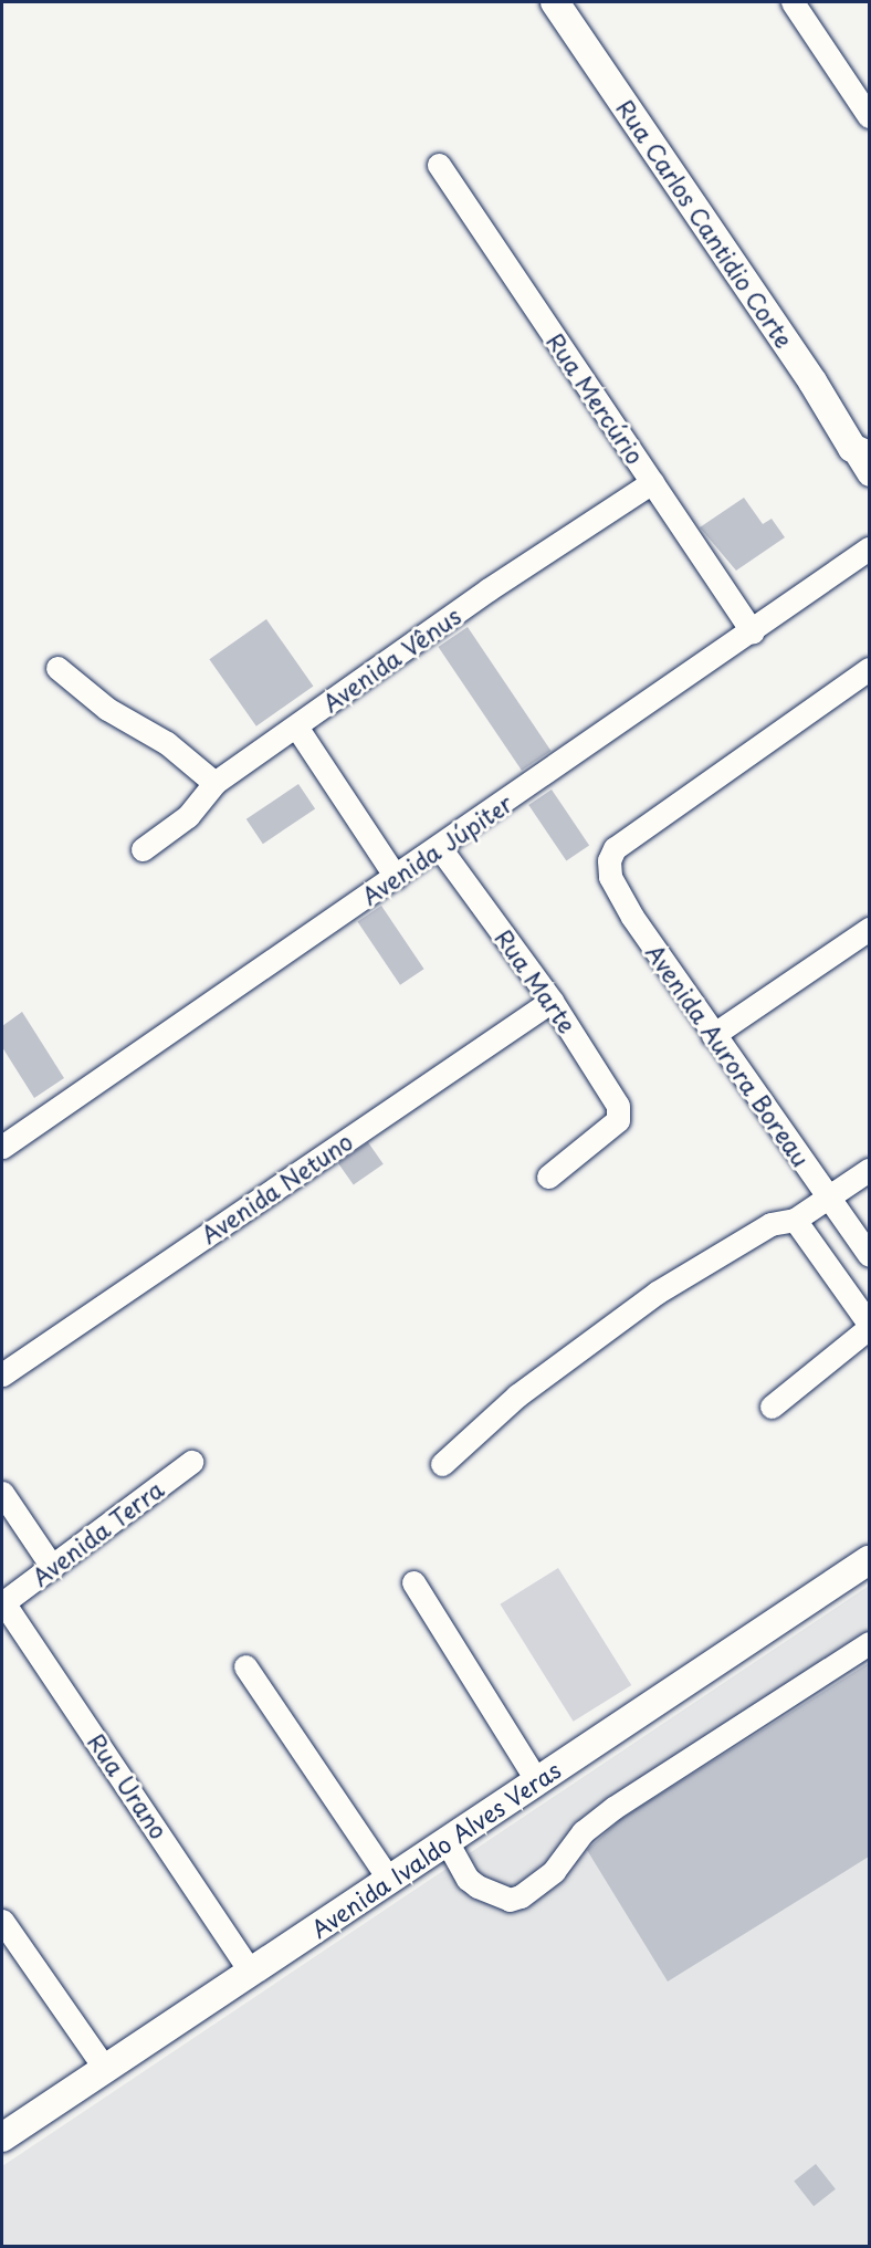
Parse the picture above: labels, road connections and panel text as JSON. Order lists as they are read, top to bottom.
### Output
{
  "streets": {
    "main road": ["Rua Carlos Cantidio Corte", "Avenida Ivaldo Alves Veras"],
    "street": [
      "Rua Mercúrio",
      "Avenida Vênus",
      "Avenida Júpiter",
      "Rua Marte",
      "Avenida Aurora Boreau",
      "Avenida Netuno",
      "Avenida Terra",
      "Rua Urano"
    ]
  },
  "crossings": [
    ["Rua Mercúrio", "Avenida Vênus"],
    ["Rua Mercúrio", "Avenida Júpiter"],
    ["Avenida Júpiter", "Rua Marte"],
    ["Rua Marte", "Avenida Netuno"],
    ["Avenida Terra", "Rua Urano"],
    ["Rua Urano", "Avenida Ivaldo Alves Veras"]
  ]
}
